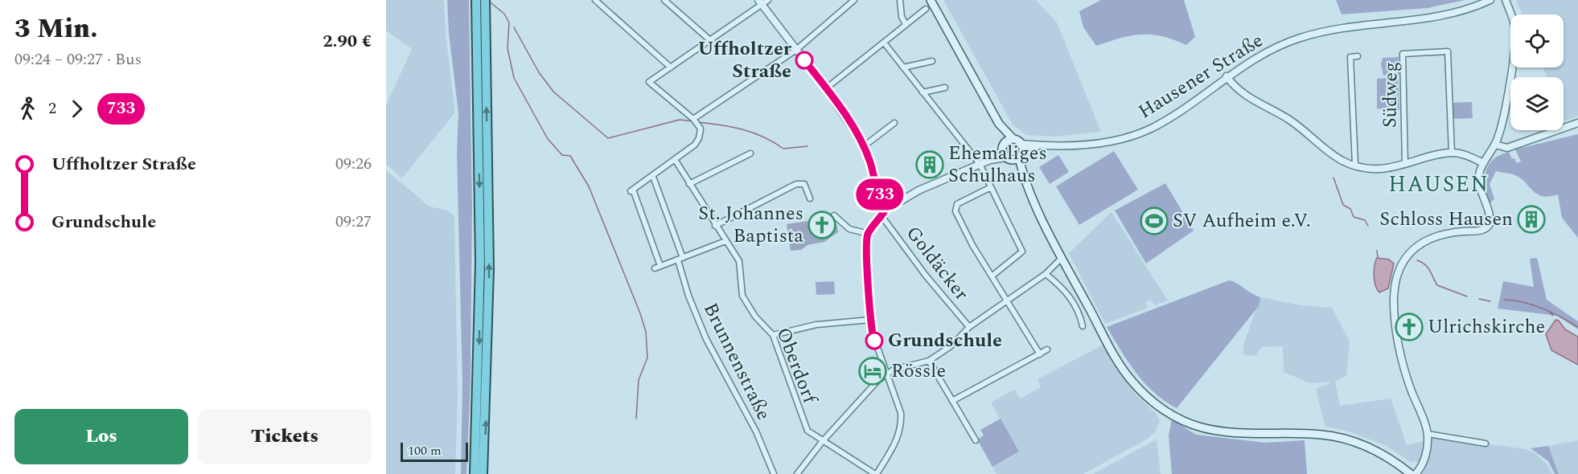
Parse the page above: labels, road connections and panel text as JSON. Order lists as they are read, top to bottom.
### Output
{
  "streets": {
    "street": [
      "Hausener Straße",
      "Südweg",
      "Goldäcker",
      "Brunnenstraße",
      "Oberdorf"
    ]
  },
  "districts": ["HAUSEN"],
  "places": {
    "other": ["Uffholtzer Straße", "Grundschule"],
    "building": ["Ehemaliges Schulhaus", "Schloss Hausen"],
    "sports": ["SV Aufheim e.V."],
    "church": ["St. Johannes Baptista", "Ulrichskirche"],
    "hotel": ["Rössle"]
  },
  "lines": ["bus line 733"],
  "scale_bar": "100 m",
  "page": {
    "heading": ["3 Min.", "09:24 – 09:27 · Bus", "2.90 €"],
    "on_map": "733",
    "legs": ["2", "733"],
    "list": [
      {
        "name": "Uffholtzer Straße",
        "value": "09:26"
      },
      {
        "name": "Grundschule",
        "value": "09:27"
      }
    ],
    "buttons": ["Los", "Tickets"],
    "scale": "100 m"
  }
}
